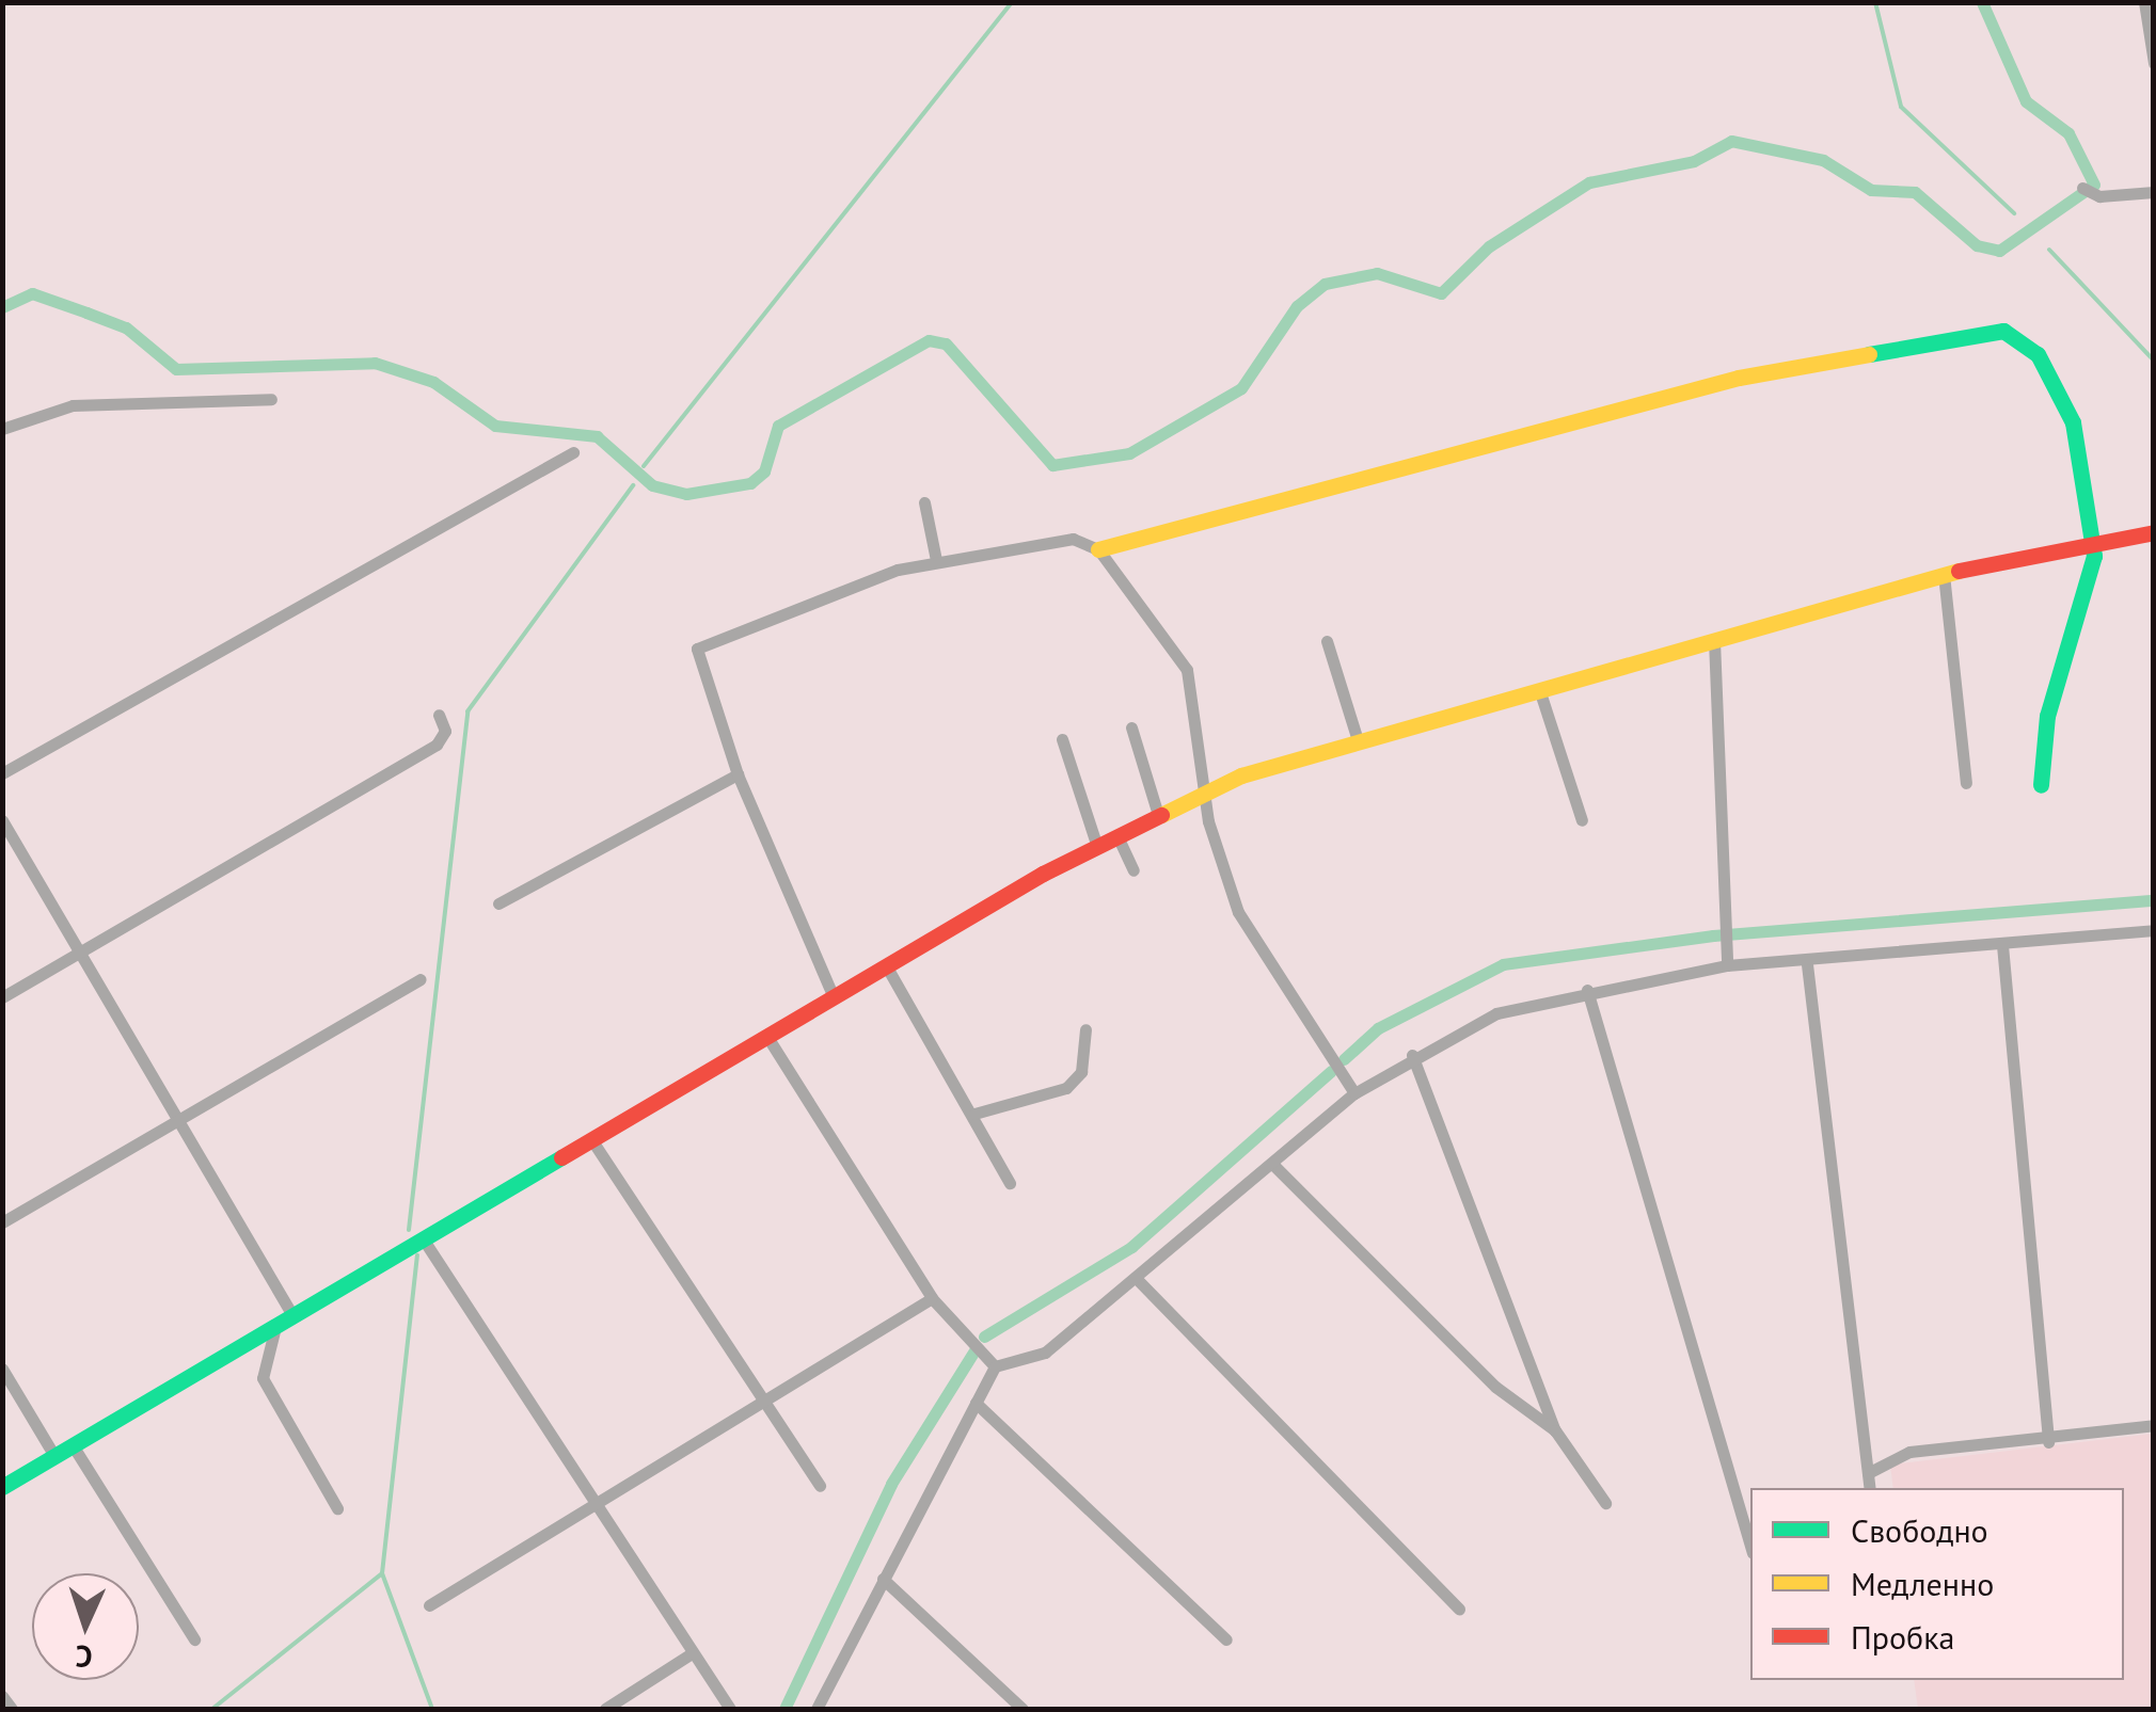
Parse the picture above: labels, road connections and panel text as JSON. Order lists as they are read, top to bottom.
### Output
{
  "legend": ["Свободно", "Медленно", "Пробка"],
  "north": "bottom"
}
